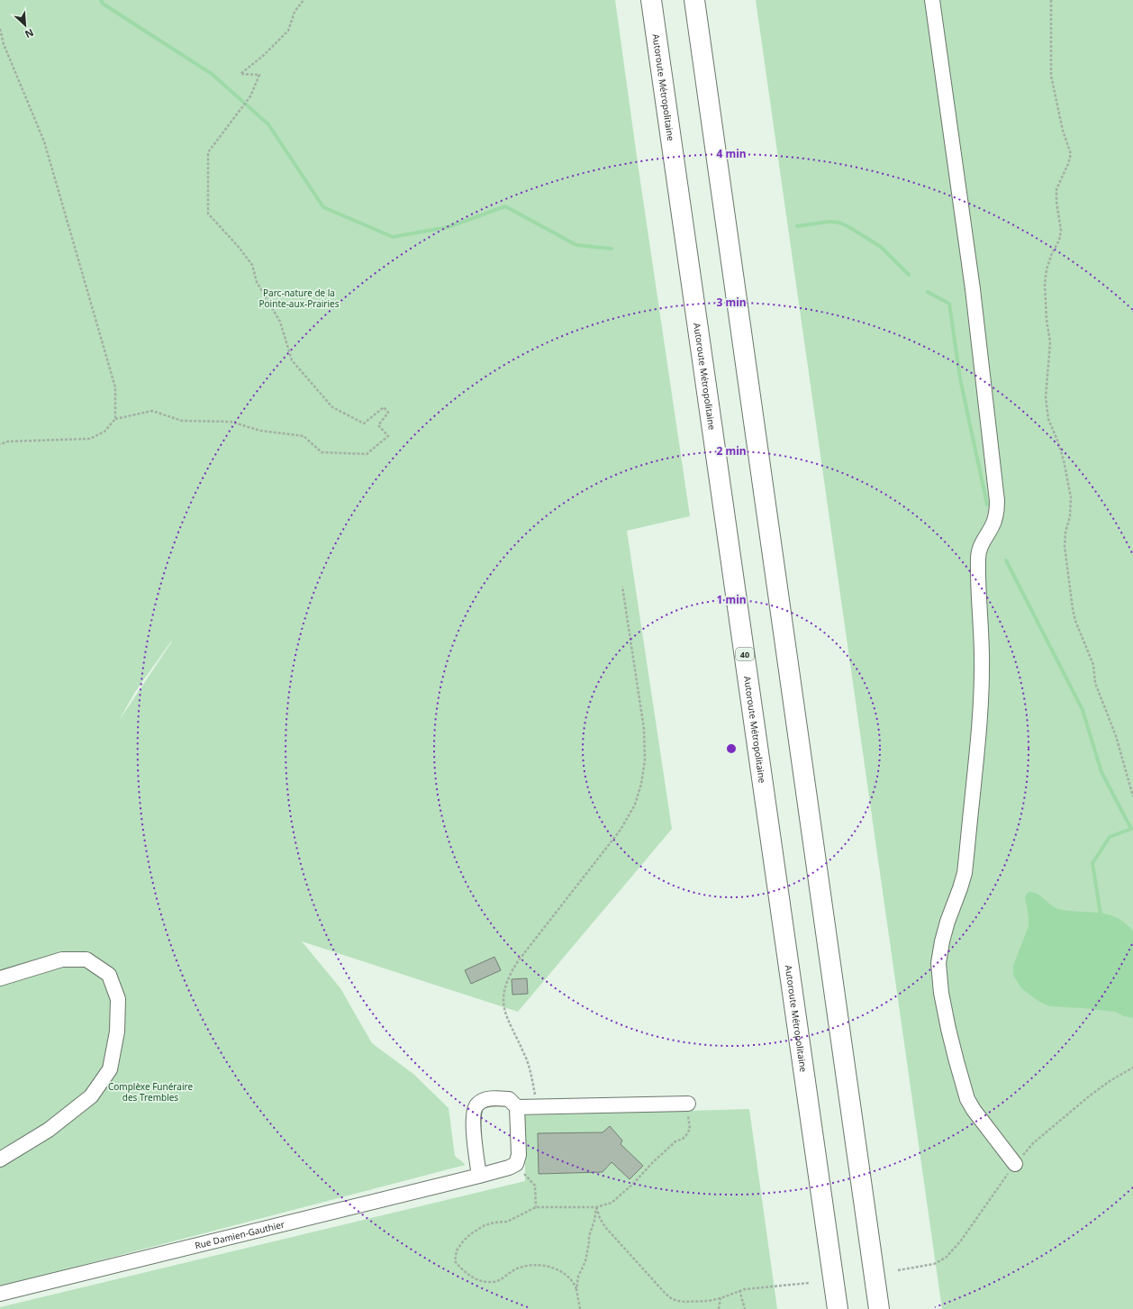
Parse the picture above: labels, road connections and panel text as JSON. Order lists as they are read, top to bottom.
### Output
{
  "streets": {
    "highway": ["Autoroute Métropolitaine", "40"],
    "street": ["Rue Damien-Gauthier"]
  },
  "parks": ["Parc-nature de la Pointe-aux-Prairies", "Complèxe Funéraire des Trembles"],
  "north": "bottom right",
  "rings": [
    "4 min",
    "3 min",
    "2 min",
    "1 min"
  ]
}
